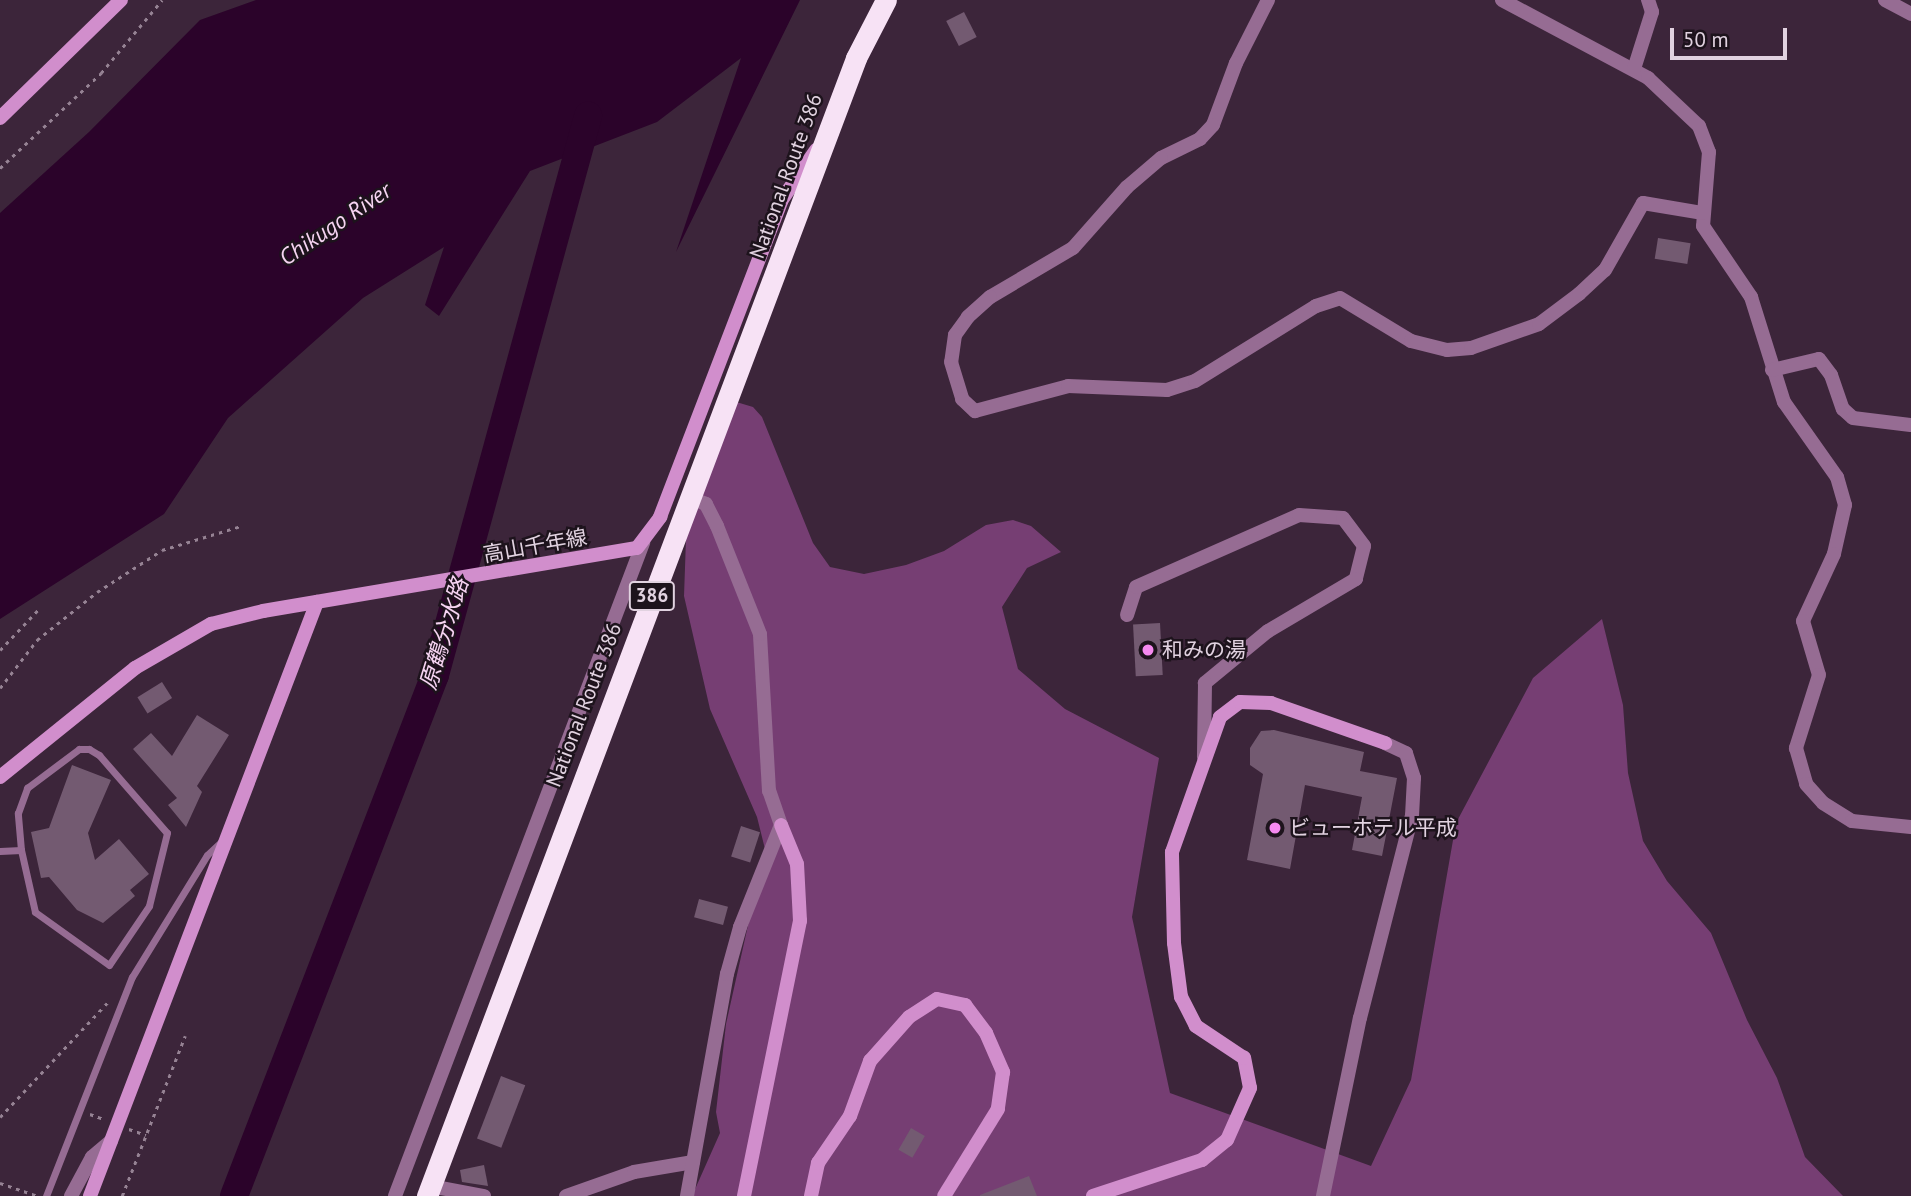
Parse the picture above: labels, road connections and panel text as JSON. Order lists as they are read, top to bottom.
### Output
{
  "streets": {
    "highway": ["National Route 386", "386"],
    "street": ["高山千年線"]
  },
  "crossings": [
    ["National Route 386", "高山千年線"]
  ],
  "water": ["Chikugo River", "原鶴分水路"],
  "places": ["和みの湯", "ビューホテル平成"],
  "scale_bar": "50 m"
}
